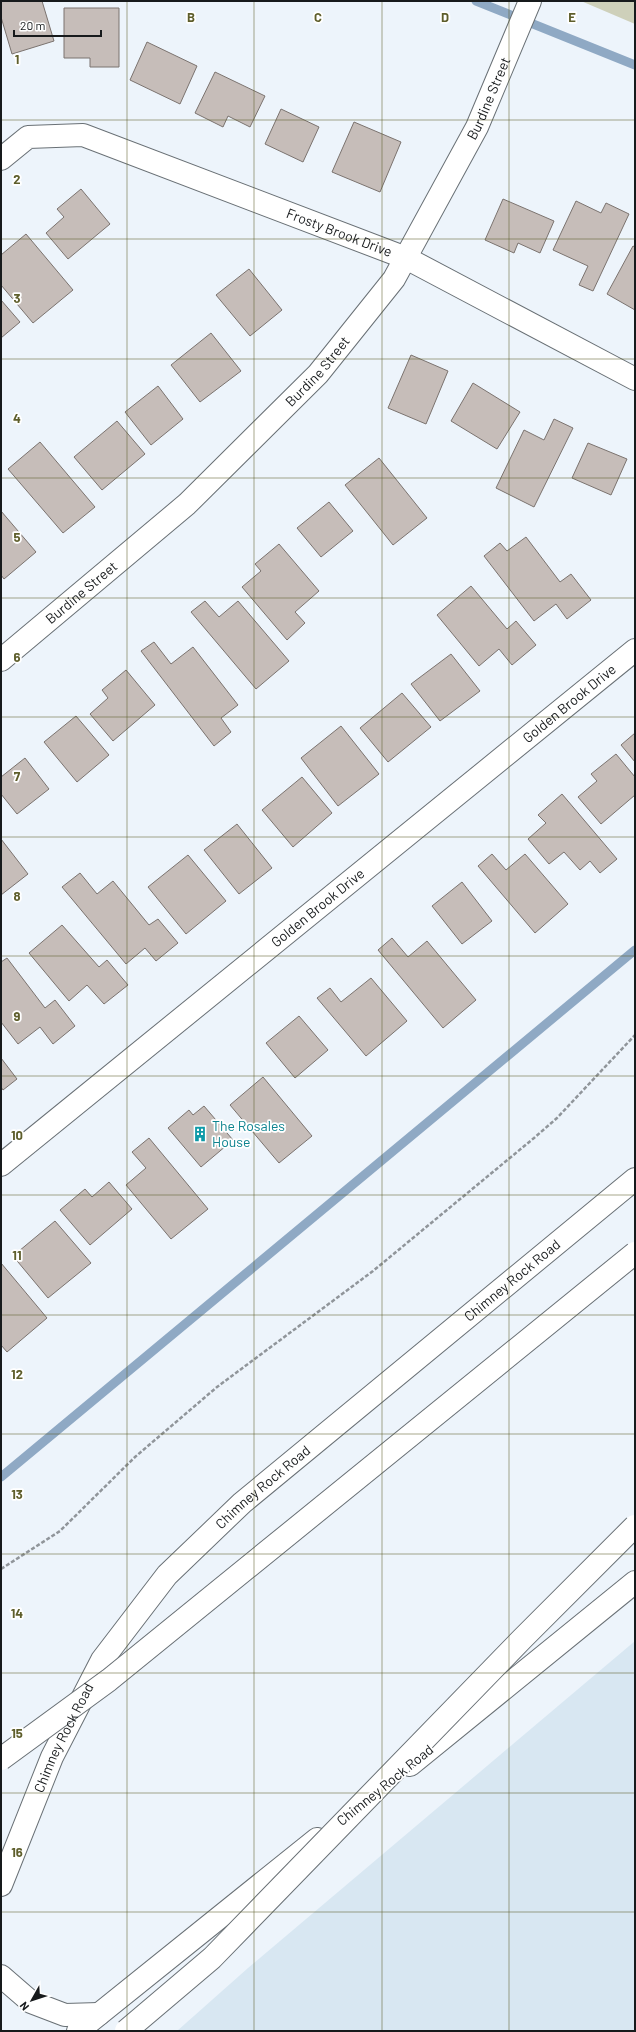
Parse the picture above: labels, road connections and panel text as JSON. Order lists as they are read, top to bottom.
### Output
{
  "streets": {
    "main road": [
      "Burdine Street",
      "Frosty Brook Drive",
      "Golden Brook Drive",
      "Chimney Rock Road"
    ]
  },
  "crossings": [
    ["Burdine Street", "Frosty Brook Drive"]
  ],
  "places": {
    "building": ["The Rosales House"]
  },
  "scale_bar": "20 m",
  "north": "bottom left",
  "grid": {
    "columns": [
      "B",
      "C",
      "D",
      "E"
    ],
    "rows": [
      "1",
      "2",
      "3",
      "4",
      "5",
      "6",
      "7",
      "8",
      "9",
      "10",
      "11",
      "12",
      "13",
      "14",
      "15",
      "16"
    ]
  }
}
